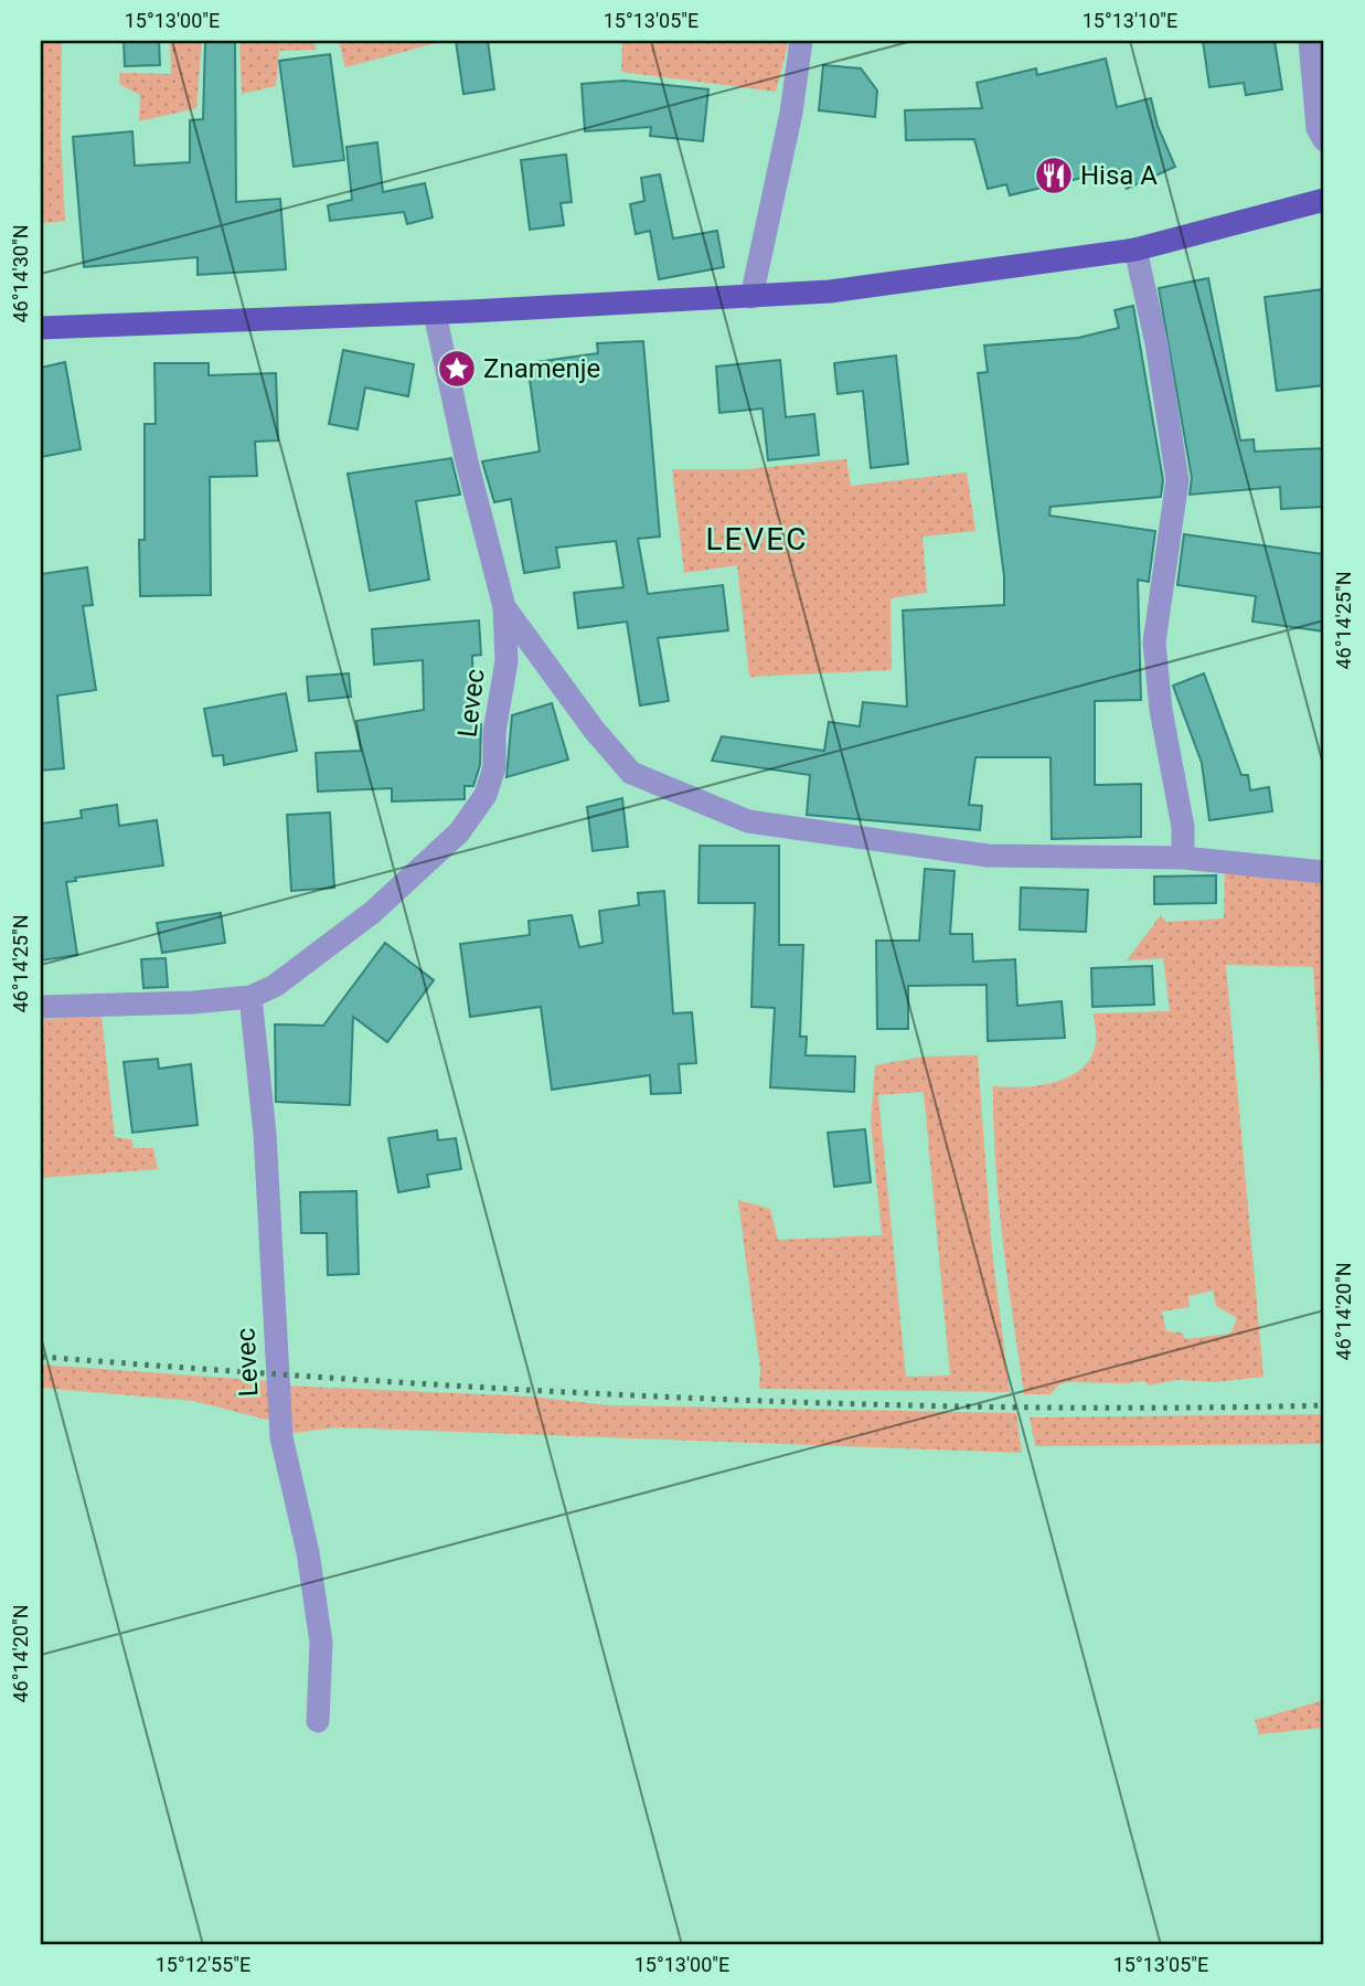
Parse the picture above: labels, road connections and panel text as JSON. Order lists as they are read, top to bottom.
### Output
{
  "streets": {
    "street": ["Levec"]
  },
  "districts": ["LEVEC"],
  "places": {
    "restaurant": ["Hisa A"],
    "place": ["Znamenje"]
  },
  "coordinates": [
    "15°13'00\"E",
    "15°13'05\"E",
    "15°13'10\"E",
    "46°14'30\"N",
    "46°14'25\"N",
    "46°14'20\"N",
    "15°12'55\"E"
  ]
}
